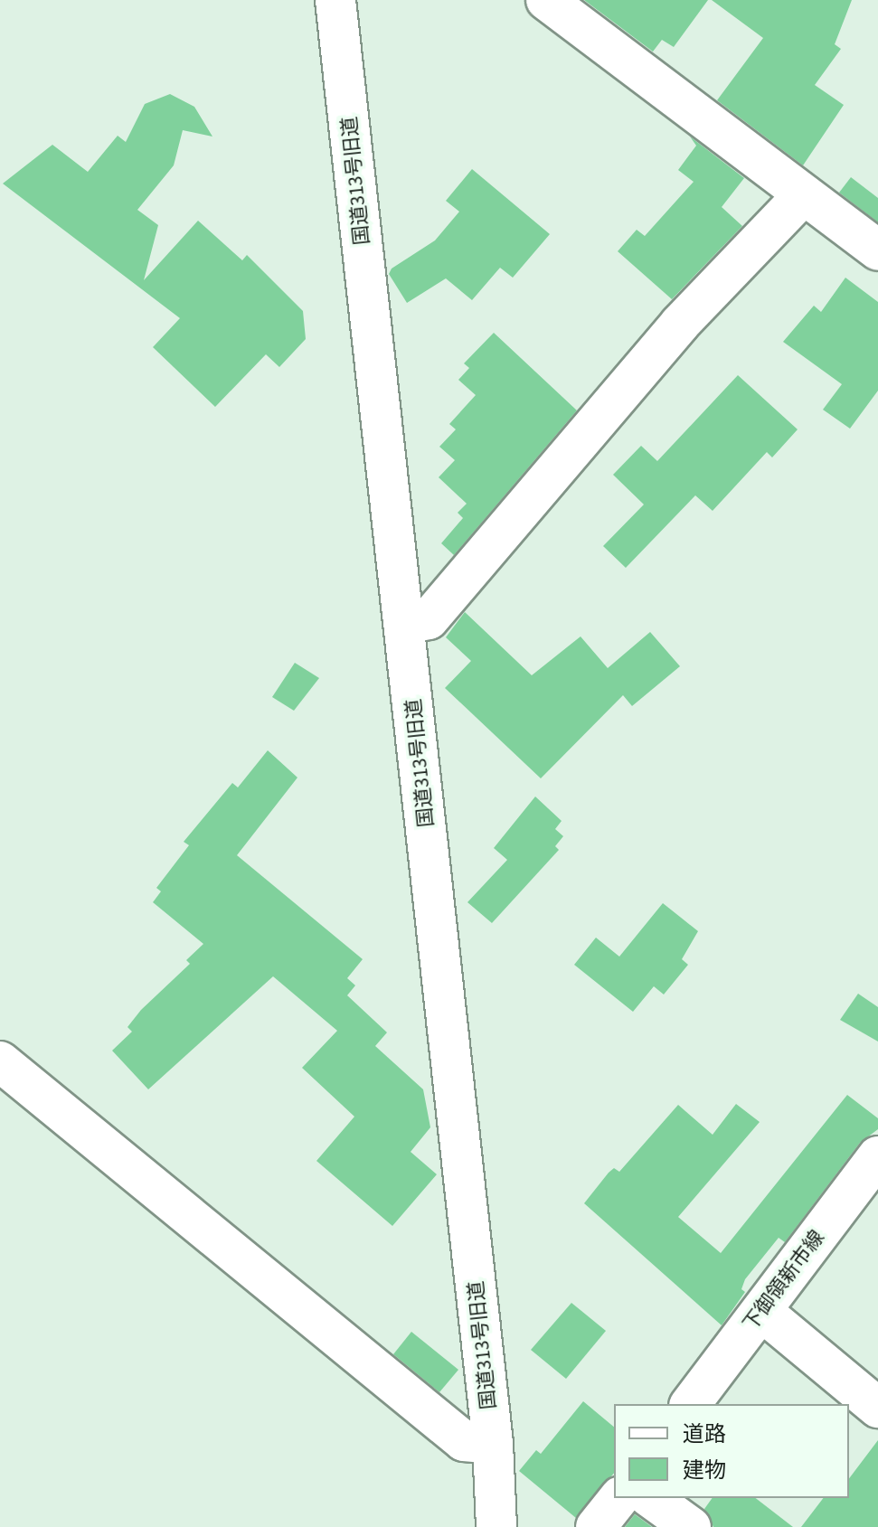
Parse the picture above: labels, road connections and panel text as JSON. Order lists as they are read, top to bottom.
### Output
{
  "streets": {
    "street": ["国道313号旧道", "下御領新市線"]
  },
  "legend": ["道路", "建物"]
}
